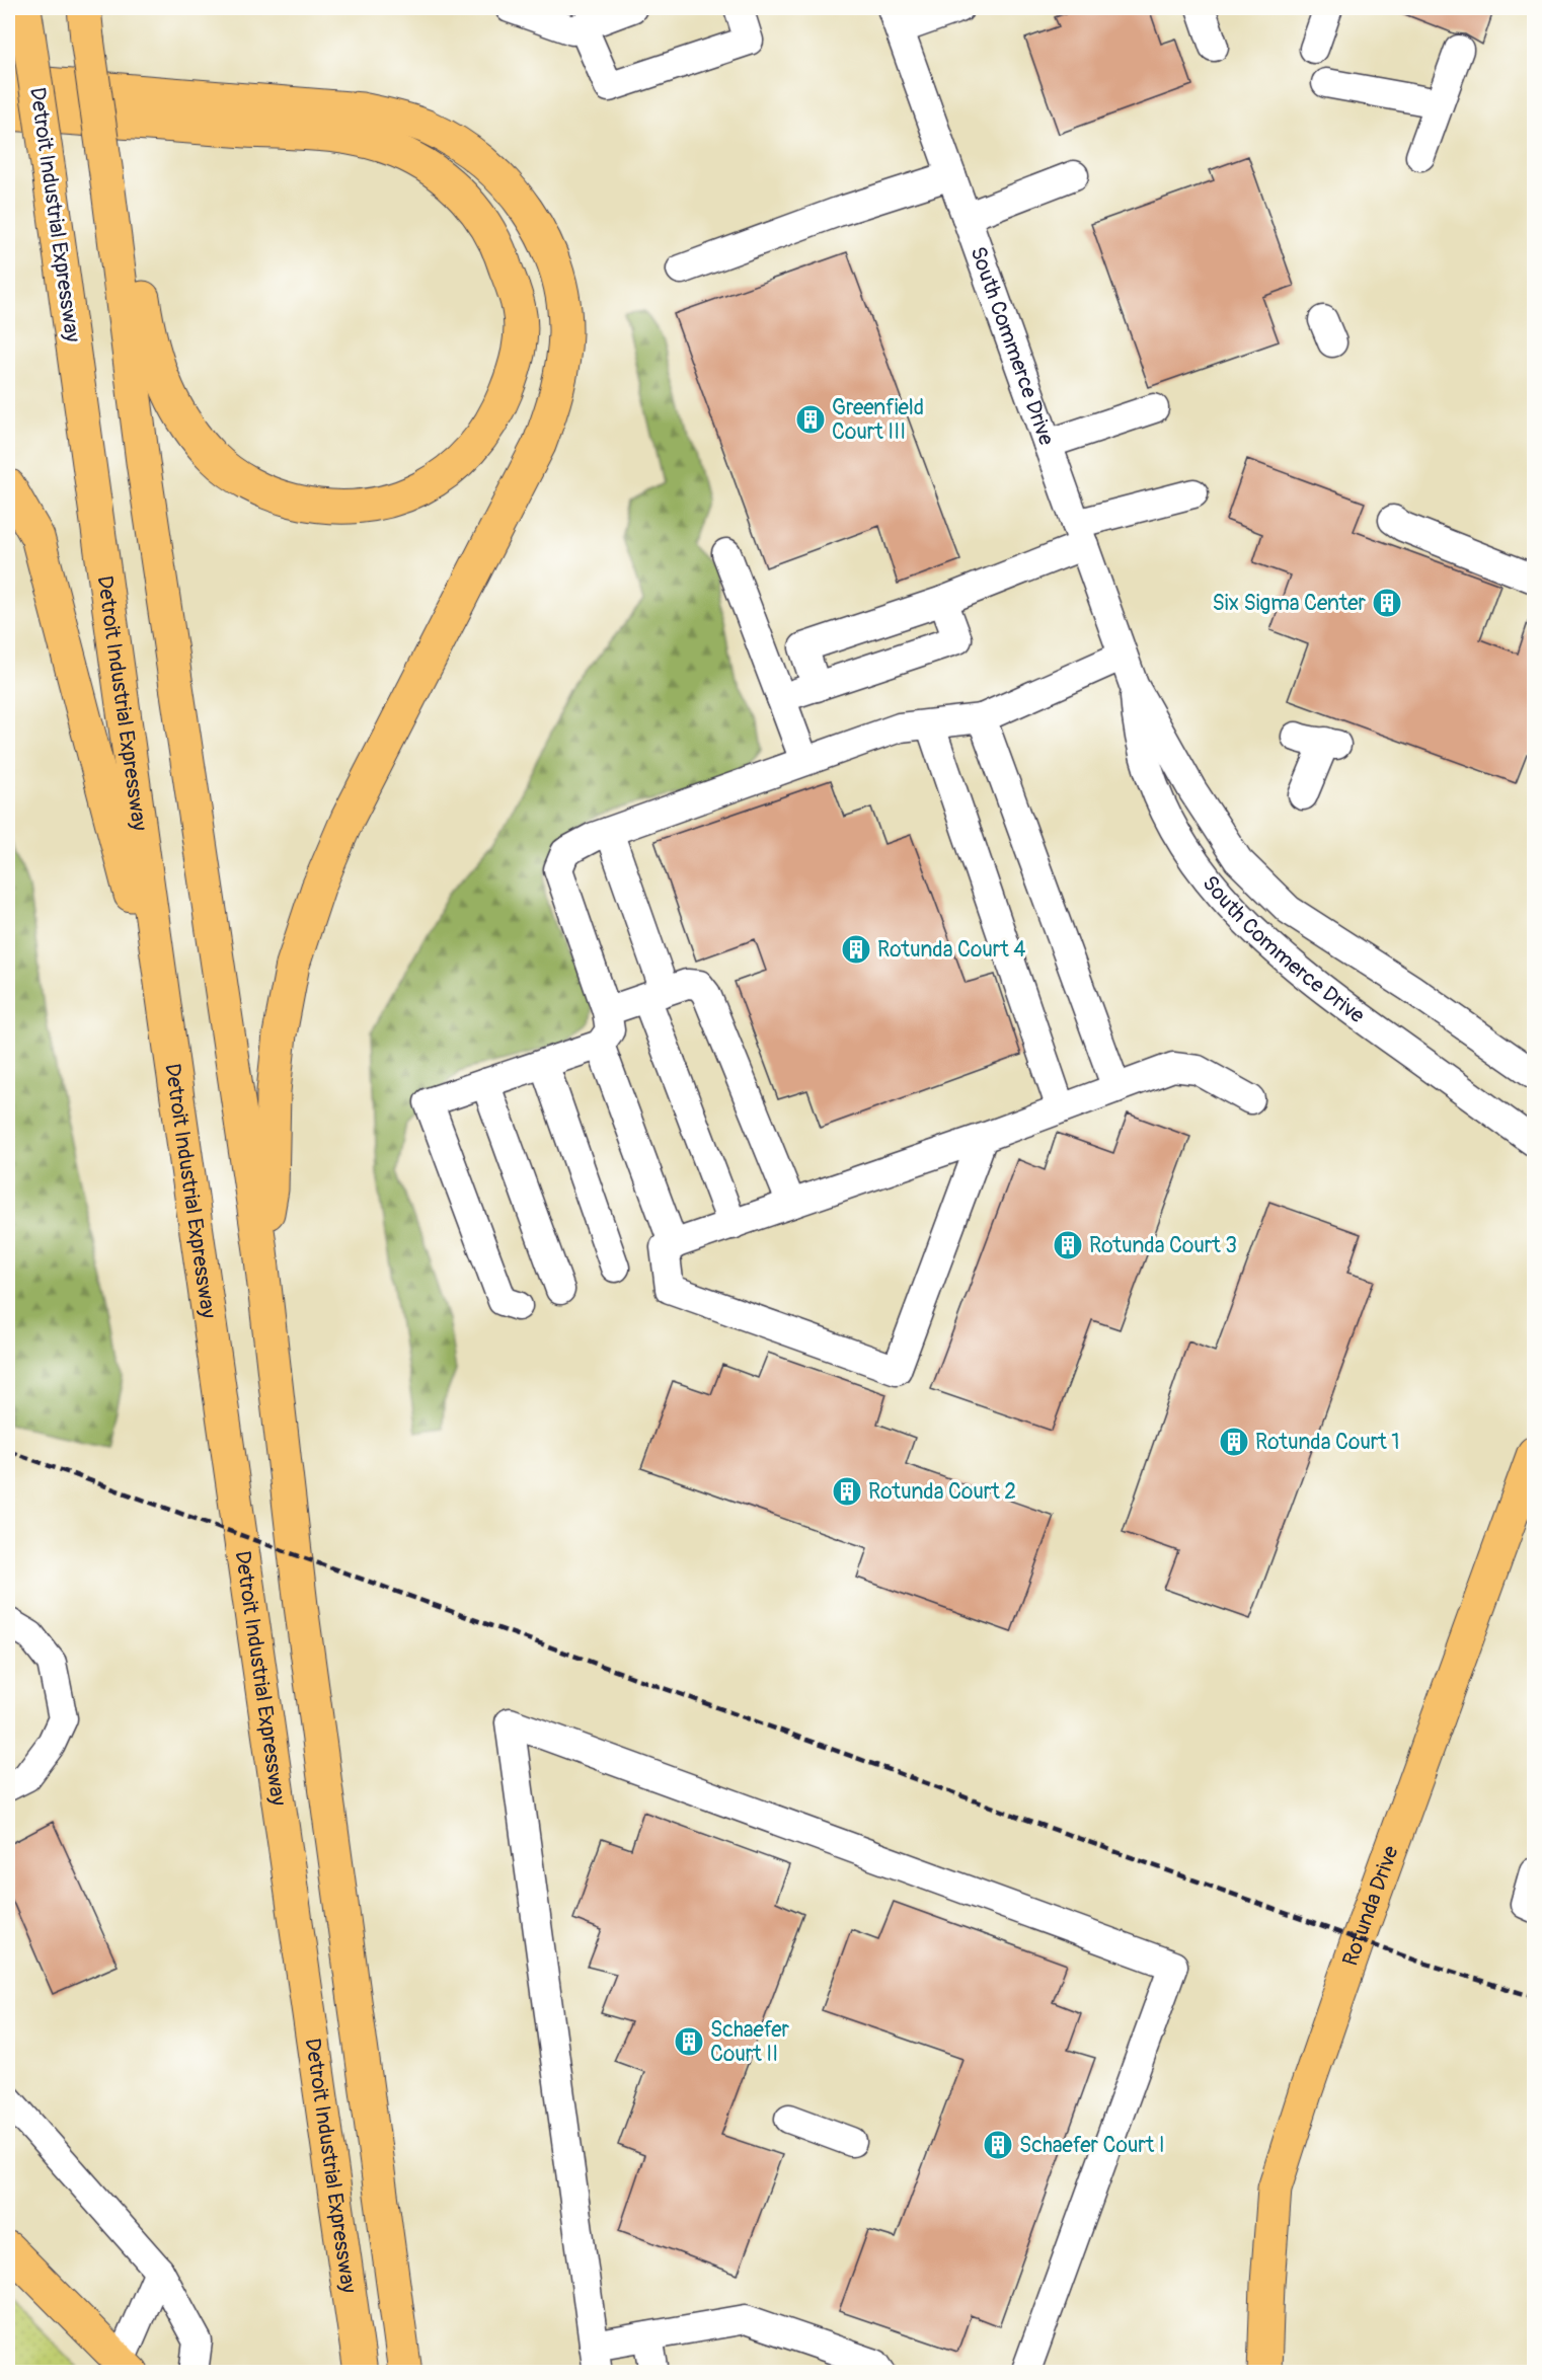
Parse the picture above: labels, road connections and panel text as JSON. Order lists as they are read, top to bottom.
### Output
{
  "streets": {
    "main road": ["Detroit Industrial Expressway", "Rotunda Drive"],
    "street": ["South Commerce Drive"]
  },
  "places": {
    "building": [
      "Greenfield Court III",
      "Six Sigma Center",
      "Rotunda Court 4",
      "Rotunda Court 3",
      "Rotunda Court 1",
      "Rotunda Court 2",
      "Schaefer Court II",
      "Schaefer Court I"
    ]
  }
}
